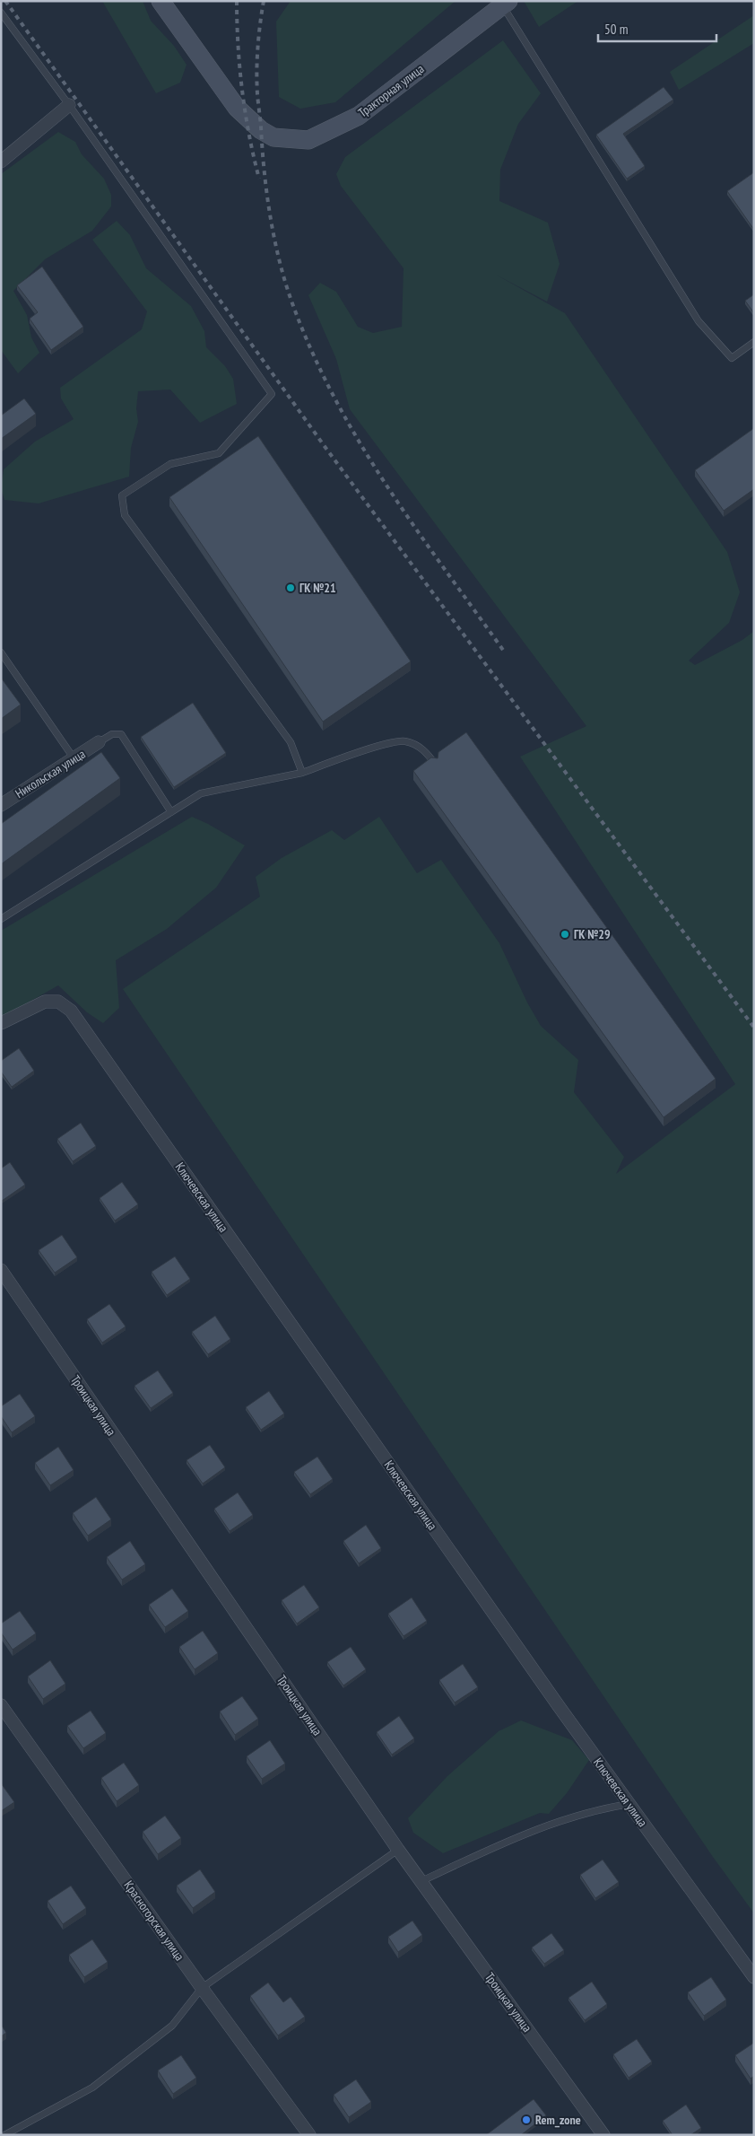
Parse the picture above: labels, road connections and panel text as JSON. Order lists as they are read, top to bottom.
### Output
{
  "streets": {
    "main road": ["Тракторная улица"],
    "street": [
      "Никольская улица",
      "Ключевская улица",
      "Троицкая улица",
      "Красногорская улица"
    ]
  },
  "places": ["ГК №21", "ГК №29", "Rem_zone"],
  "scale_bar": "50 m"
}
